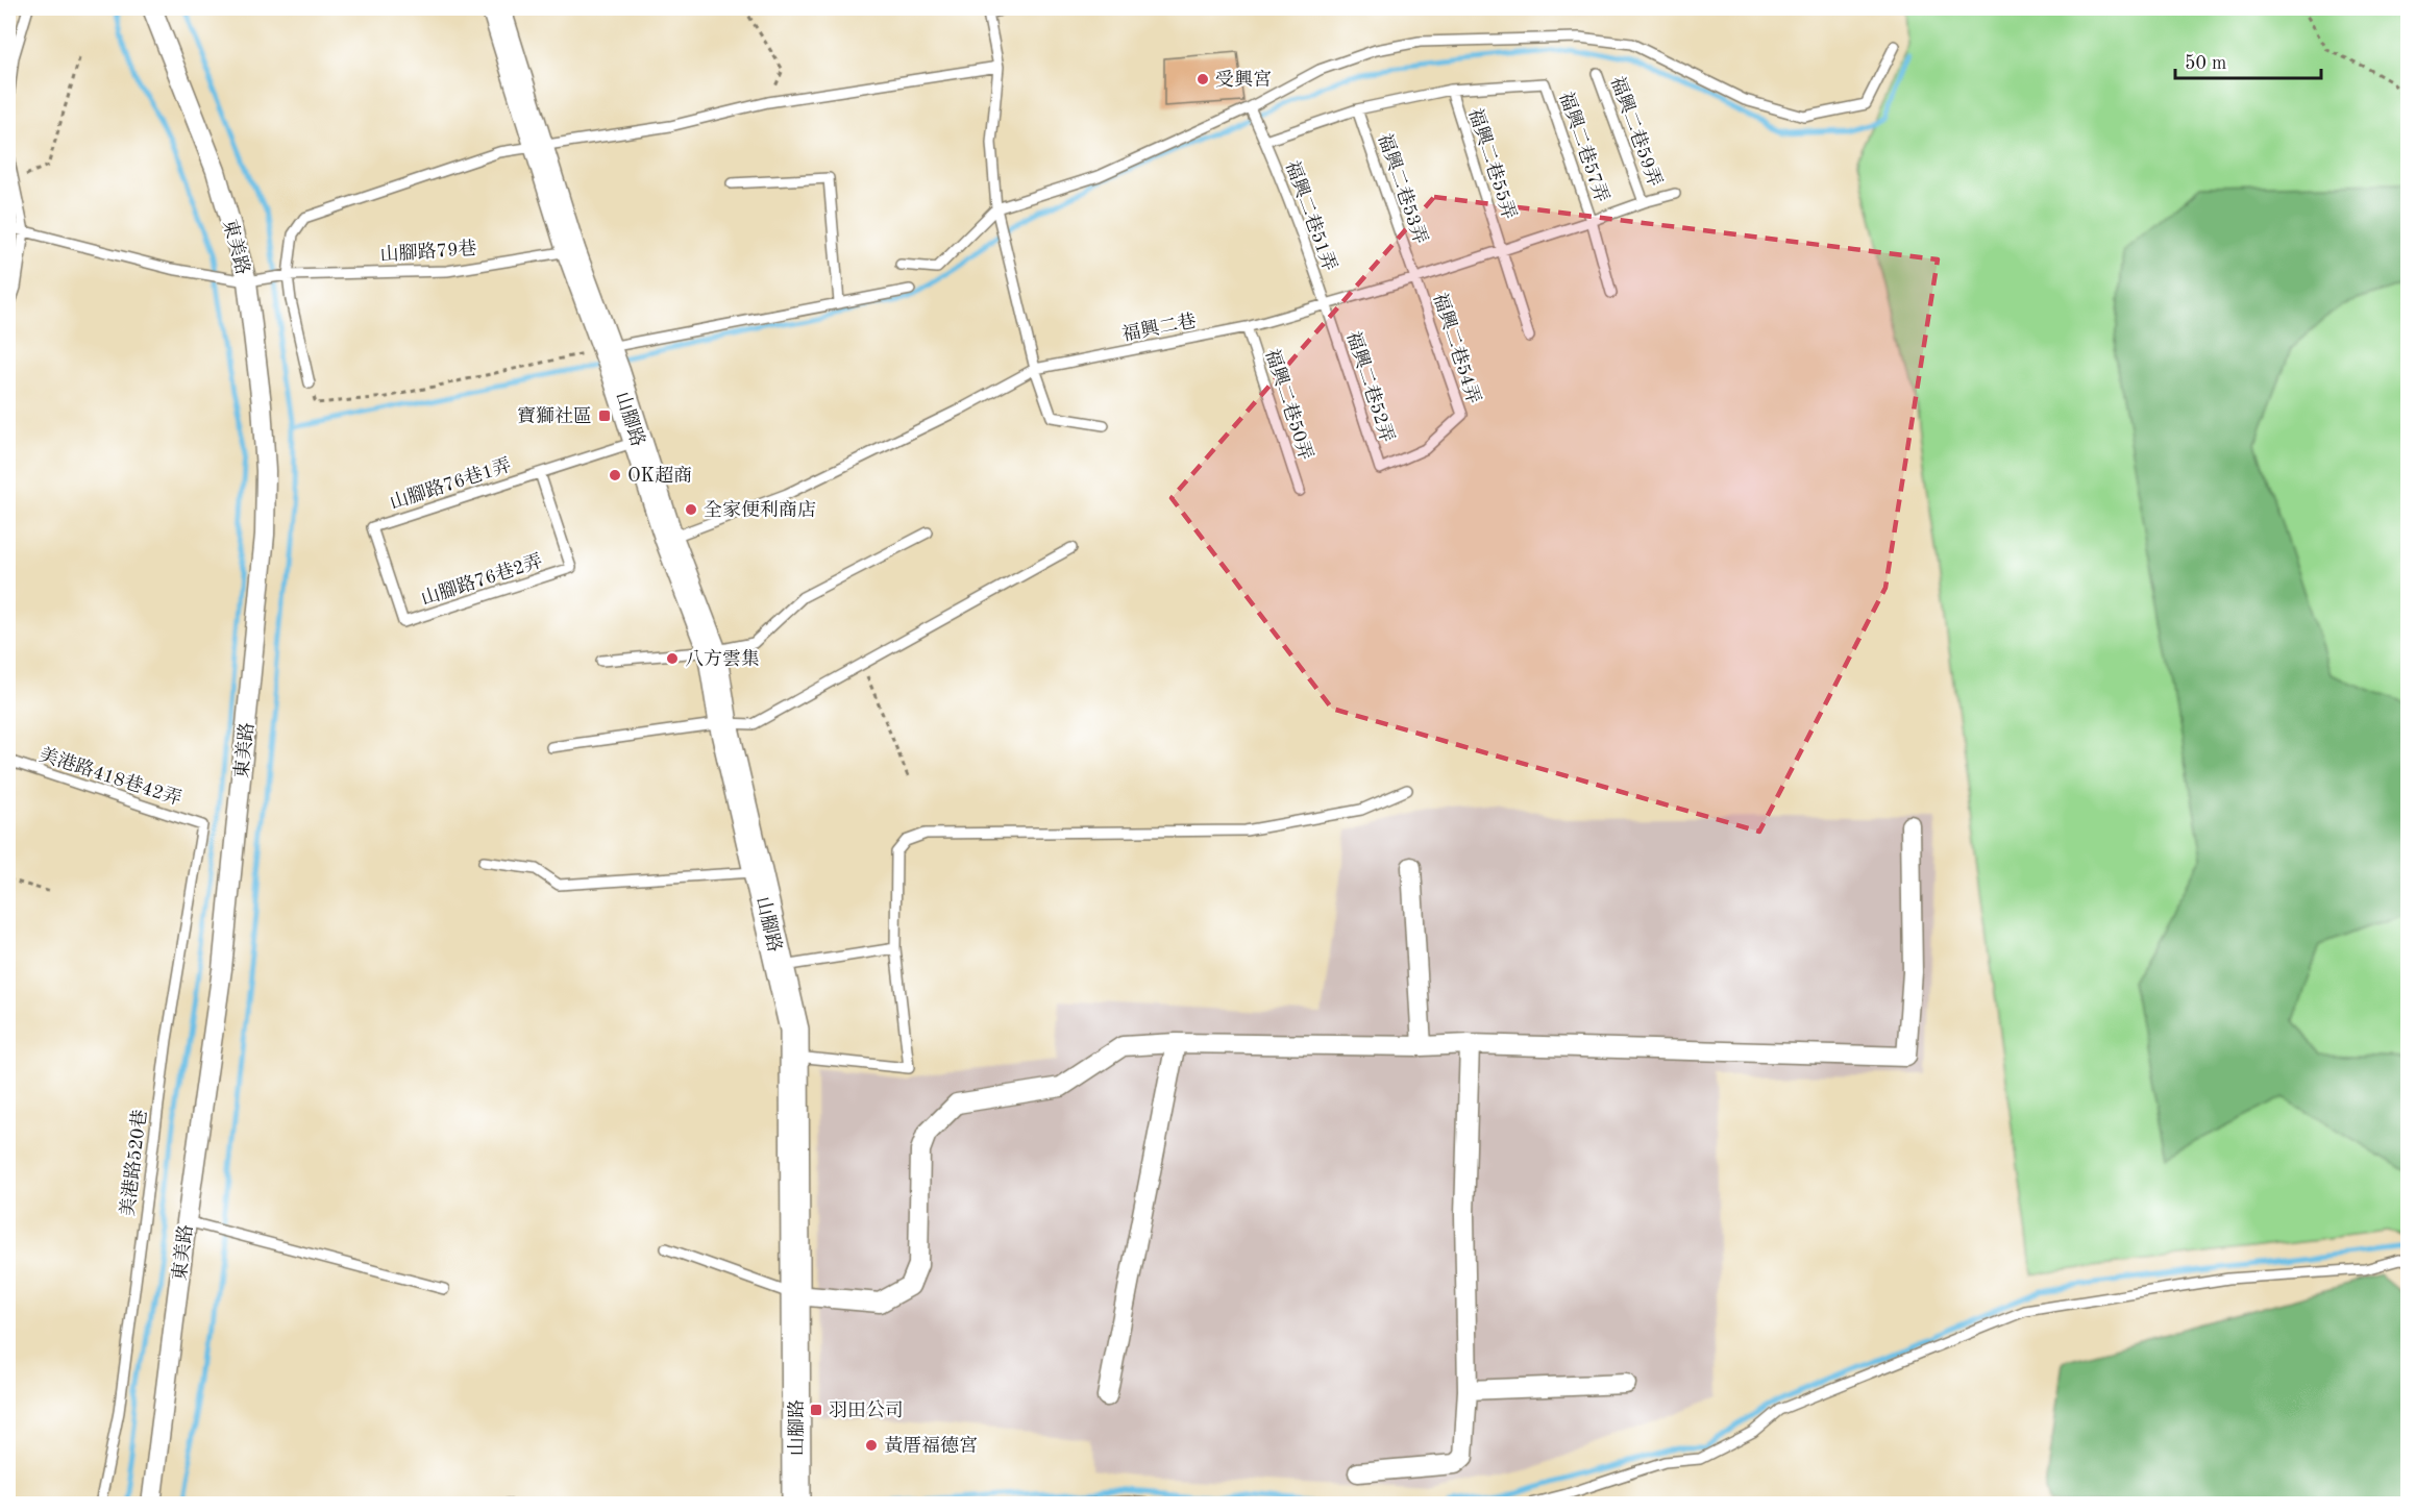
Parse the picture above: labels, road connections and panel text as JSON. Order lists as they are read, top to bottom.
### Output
{
  "streets": {
    "main road": ["山腳路"],
    "street": ["東美路"],
    "lane": [
      "福興二巷59弄",
      "福興二巷57弄",
      "福興二巷55弄",
      "福興二巷53弄",
      "福興二巷51弄",
      "山腳路79巷",
      "福興二巷",
      "福興二巷54弄",
      "福興二巷52弄",
      "福興二巷50弄",
      "山腳路76巷1弄",
      "山腳路76巷2弄",
      "美港路418巷42弄",
      "美港路520巷"
    ]
  },
  "crossings": [
    ["福興二巷59弄", "福興二巷"],
    ["福興二巷57弄", "福興二巷55弄"],
    ["福興二巷57弄", "福興二巷"],
    ["福興二巷55弄", "福興二巷"],
    ["福興二巷53弄", "福興二巷"],
    ["福興二巷53弄", "福興二巷54弄"],
    ["福興二巷51弄", "福興二巷"],
    ["福興二巷51弄", "福興二巷52弄"],
    ["東美路", "山腳路79巷"],
    ["山腳路79巷", "山腳路"],
    ["福興二巷", "福興二巷54弄"],
    ["福興二巷", "福興二巷52弄"],
    ["福興二巷", "福興二巷50弄"],
    ["福興二巷", "山腳路"],
    ["福興二巷54弄", "福興二巷52弄"],
    ["山腳路", "山腳路76巷1弄"],
    ["山腳路76巷1弄", "山腳路76巷2弄"],
    ["美港路418巷42弄", "美港路520巷"]
  ],
  "places": {
    "other": [
      "受興宮",
      "OK超商",
      "全家便利商店",
      "八方雲集",
      "黃厝福德宮"
    ],
    "transit": ["寶獅社區", "羽田公司"]
  },
  "scale_bar": "50 m"
}
